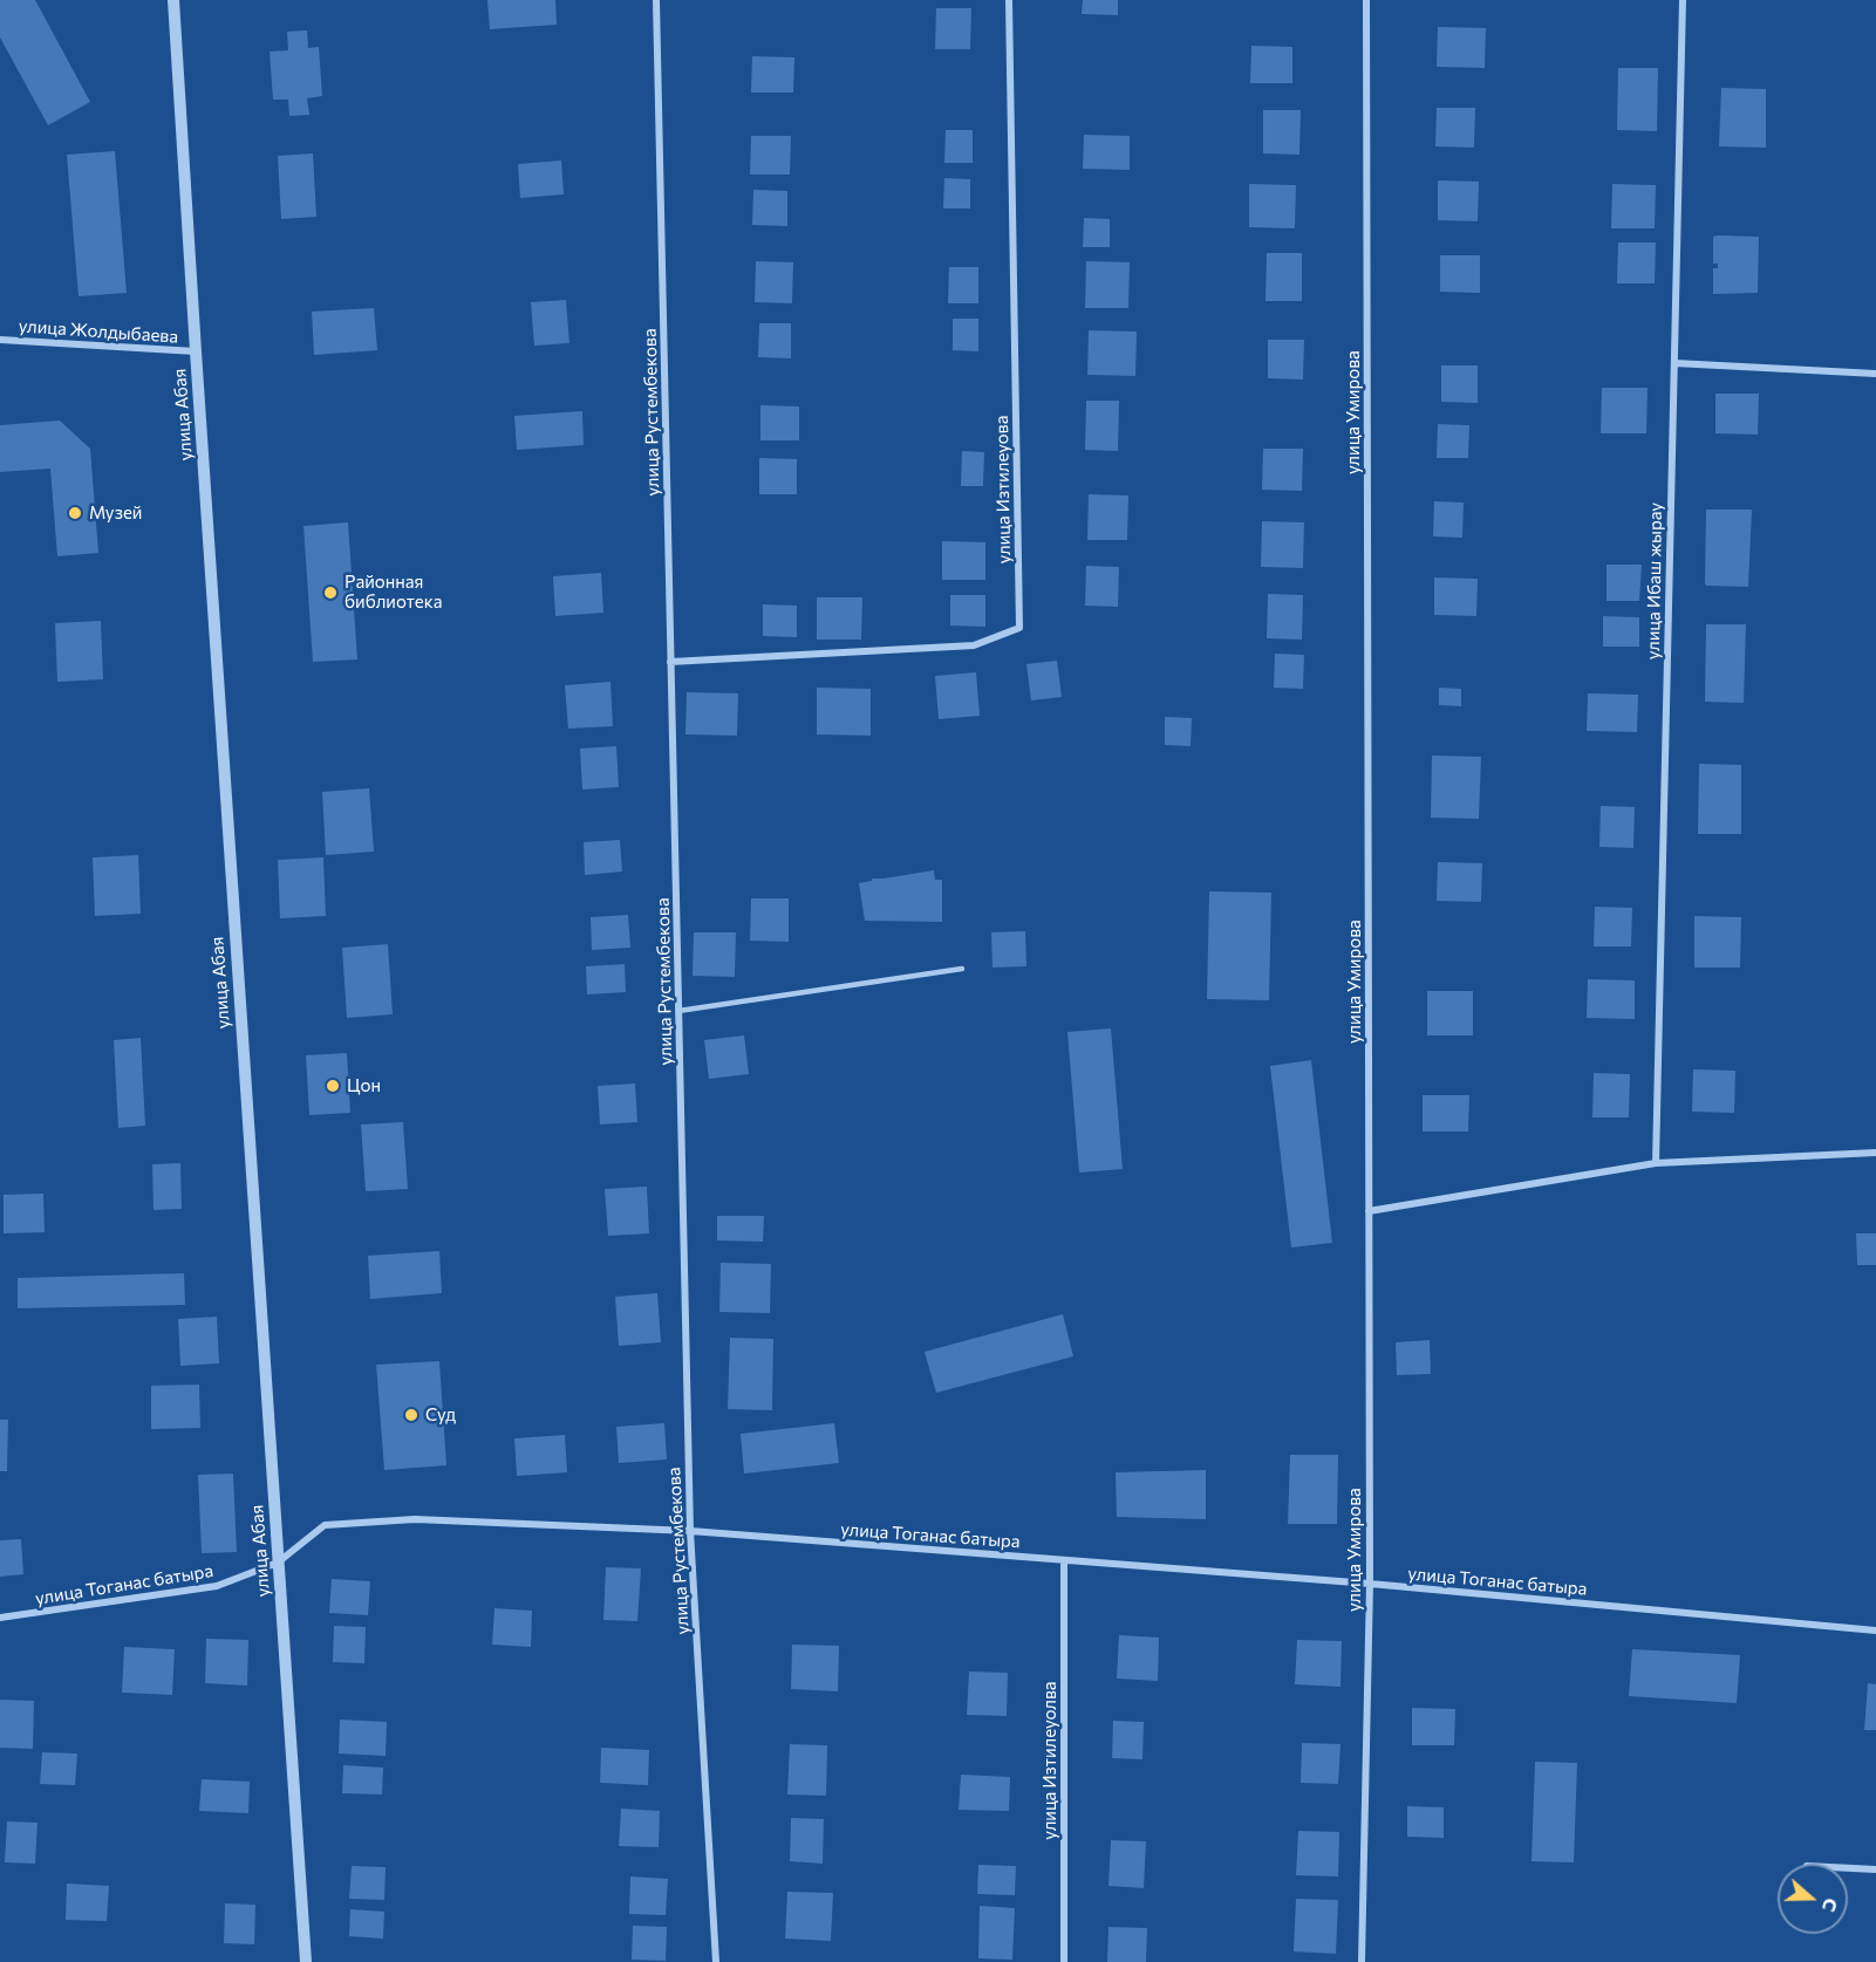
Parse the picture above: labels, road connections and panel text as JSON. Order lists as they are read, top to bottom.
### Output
{
  "streets": {
    "street": [
      "улица Жолдыбаева",
      "улица Рустембекова",
      "улица Умирова",
      "улица Абая",
      "улица Изтилеуова",
      "улица Ибаш жырау",
      "улица Тоганас батыра",
      "улица Изтилеуолва"
    ]
  },
  "crossings": [
    ["улица Жолдыбаева", "улица Абая"],
    ["улица Рустембекова", "улица Изтилеуова"],
    ["улица Рустембекова", "улица Тоганас батыра"],
    ["улица Умирова", "улица Тоганас батыра"],
    ["улица Абая", "улица Тоганас батыра"],
    ["улица Тоганас батыра", "улица Изтилеуолва"]
  ],
  "places": [
    "Музей",
    "Районная библиотека",
    "Цон",
    "Суд"
  ],
  "north": "right"
}
